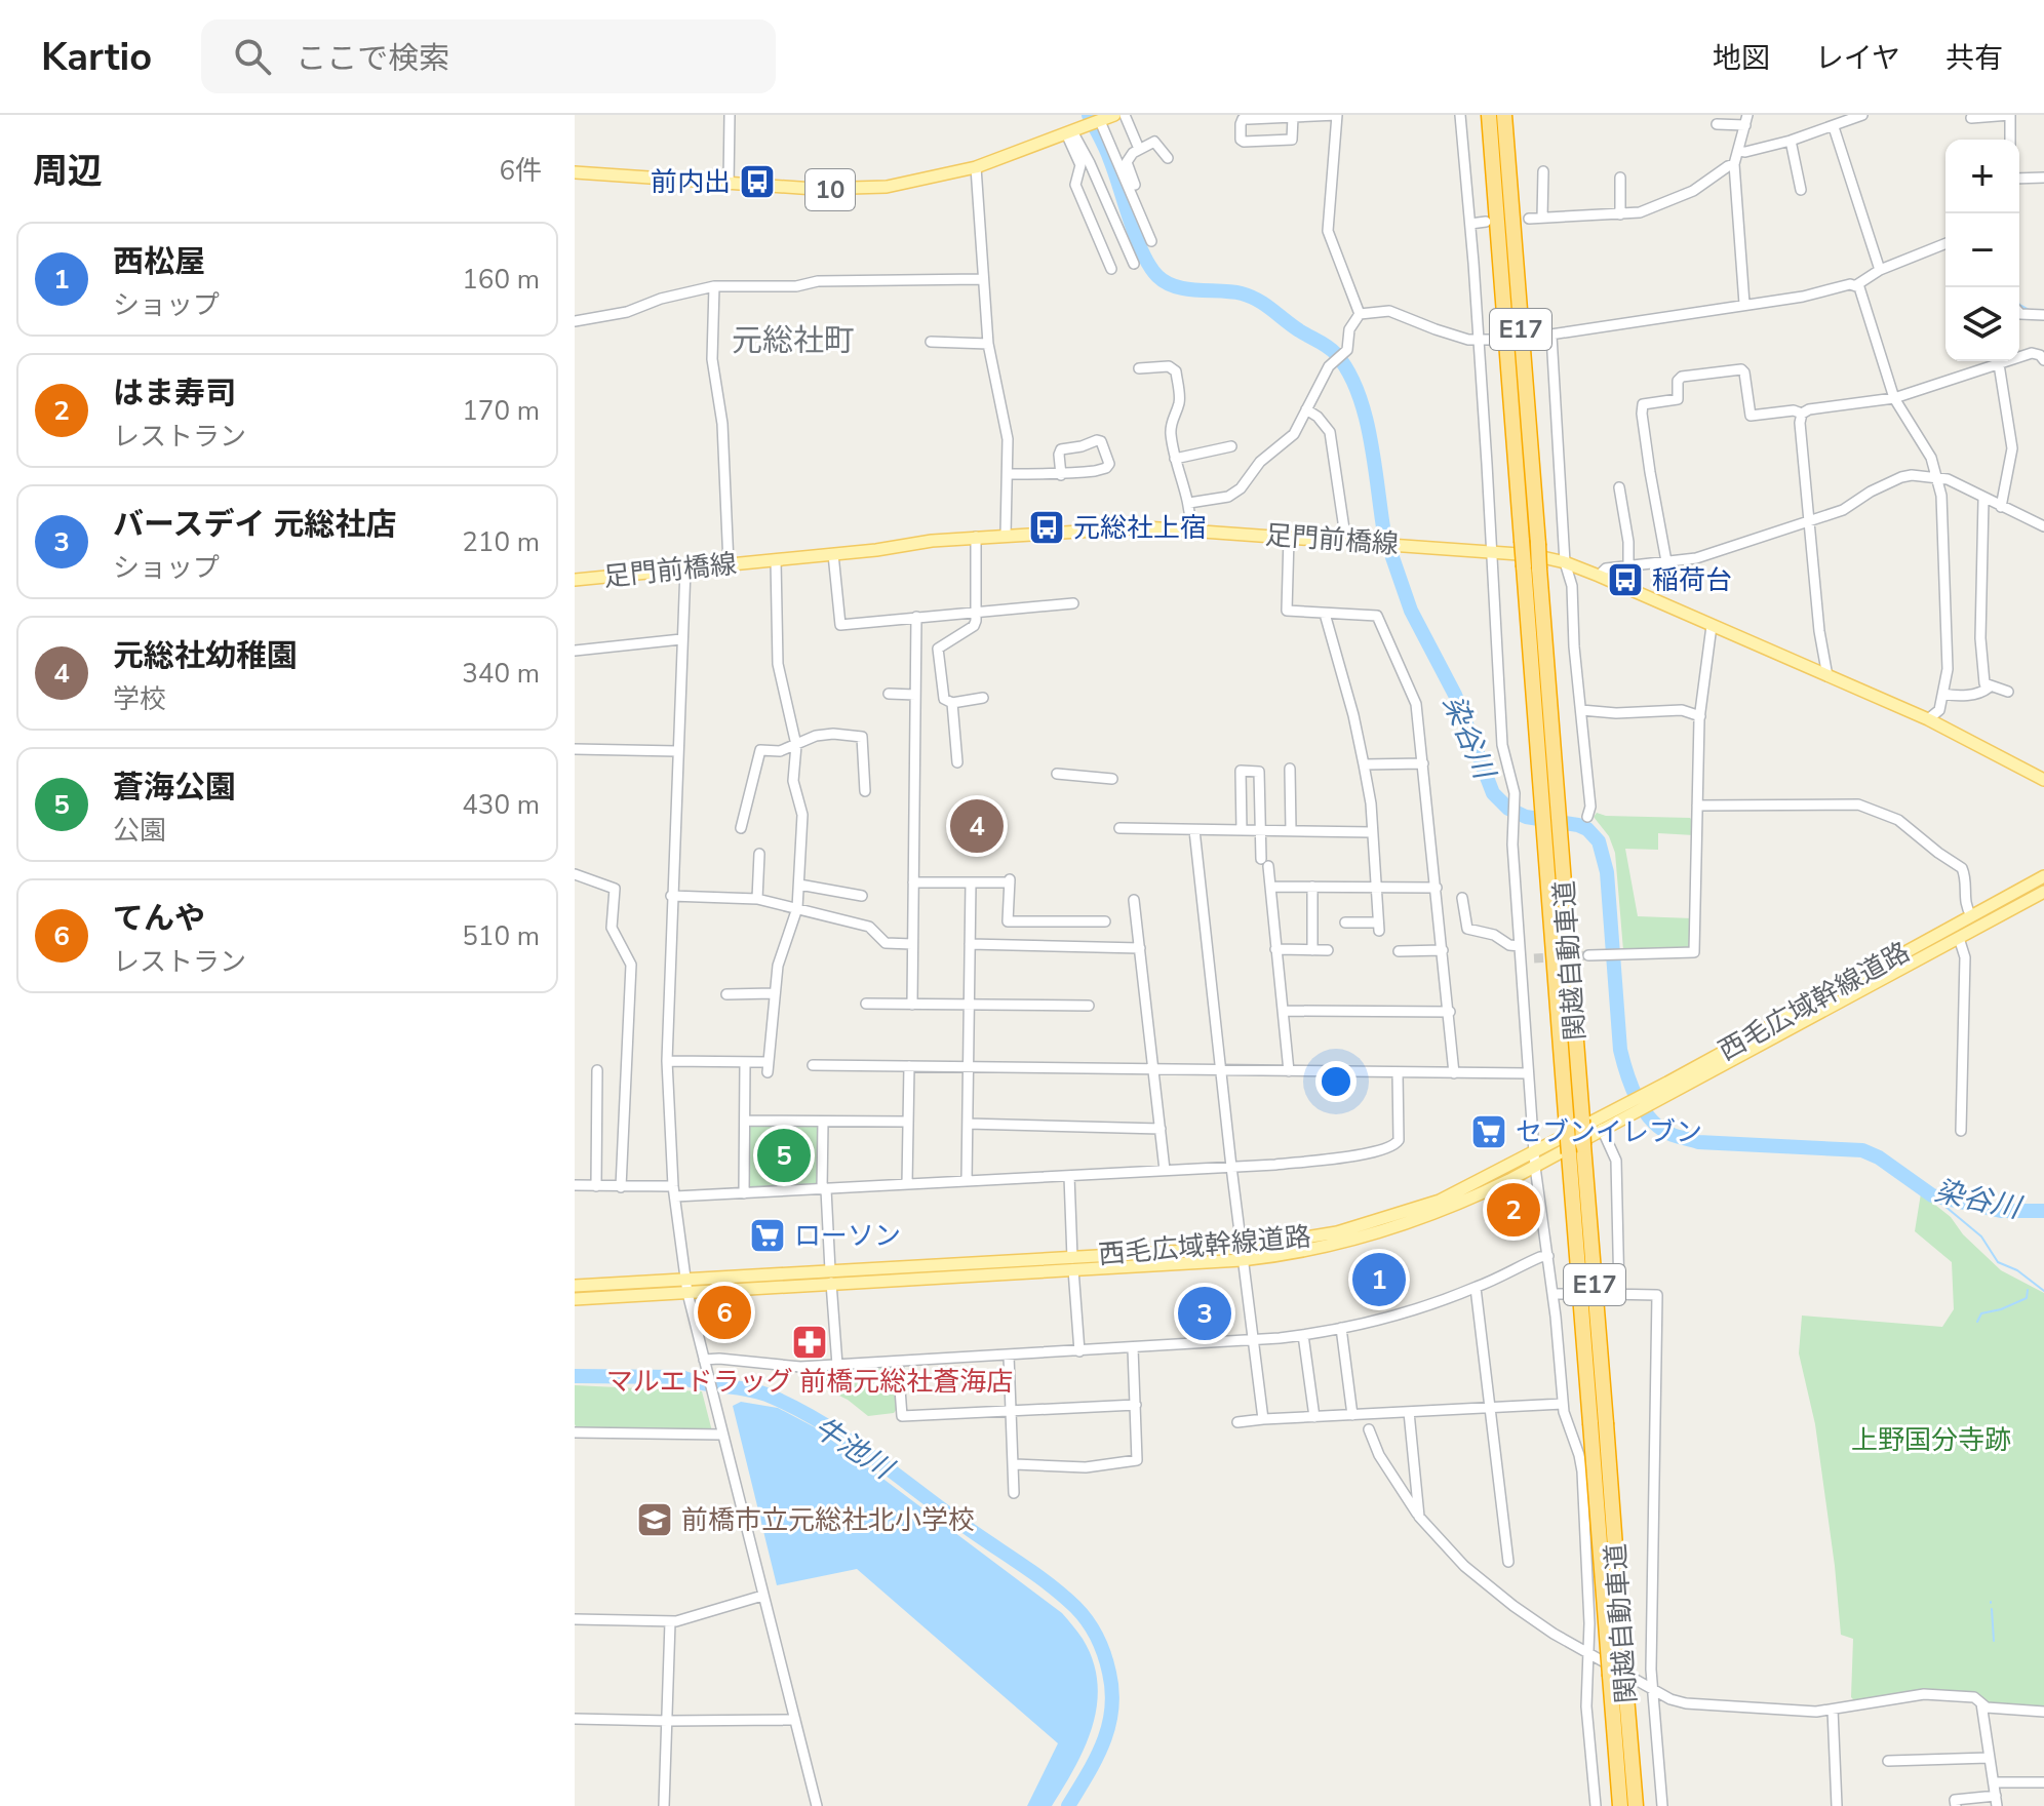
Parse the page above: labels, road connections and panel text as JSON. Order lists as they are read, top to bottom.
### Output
{
  "streets": {
    "highway": ["E17", "関越自動車道"],
    "main road": ["10", "足門前橋線", "西毛広域幹線道路"]
  },
  "districts": ["元総社町"],
  "water": ["染谷川", "牛池川"],
  "parks": ["上野国分寺跡"],
  "places": {
    "bus stop": ["前内出", "元総社上宿", "稲荷台"],
    "supermarket": ["セブンイレブン", "ローソン"],
    "pharmacy": ["マルエドラッグ 前橋元総社蒼海店"],
    "school or university": ["前橋市立元総社北小学校"]
  },
  "page": {
    "header": "Kartio",
    "search": "ここで検索",
    "nav": ["地図", "レイヤ", "共有"],
    "heading": ["周辺", "6件"],
    "map_buttons": ["+", "−"],
    "list": [
      {
        "mark": "1",
        "name": "西松屋",
        "note": "ショップ",
        "value": "160 m"
      },
      {
        "mark": "2",
        "name": "はま寿司",
        "note": "レストラン",
        "value": "170 m"
      },
      {
        "mark": "3",
        "name": "バースデイ 元総社店",
        "note": "ショップ",
        "value": "210 m"
      },
      {
        "mark": "4",
        "name": "元総社幼稚園",
        "note": "学校",
        "value": "340 m"
      },
      {
        "mark": "5",
        "name": "蒼海公園",
        "note": "公園",
        "value": "430 m"
      },
      {
        "mark": "6",
        "name": "てんや",
        "note": "レストラン",
        "value": "510 m"
      }
    ],
    "pins": [
      "4",
      "5",
      "2",
      "1",
      "6",
      "3"
    ]
  }
}
